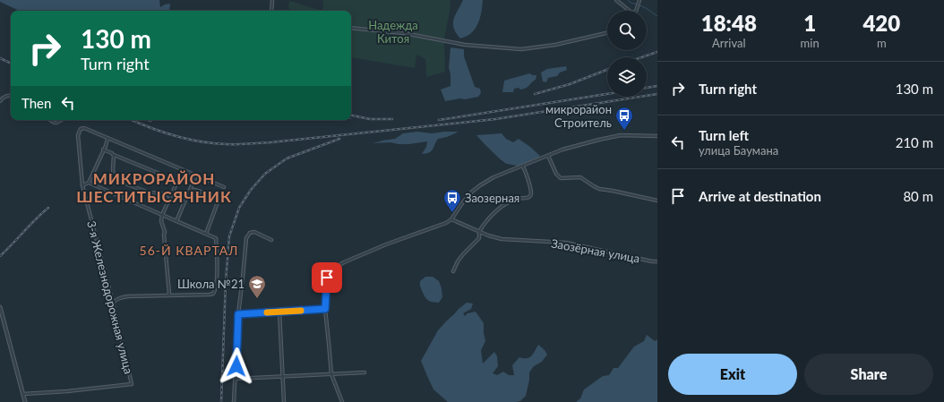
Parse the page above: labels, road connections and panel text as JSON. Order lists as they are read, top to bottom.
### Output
{
  "streets": {
    "street": ["Заозёрная улица", "3-я Железнодорожная улица"]
  },
  "districts": ["МИКРОРАЙОН ШЕСТИТЫСЯЧНИК", "56-Й КВАРТАЛ"],
  "parks": ["Надежда Китоя"],
  "places": {
    "bus stop": ["микрорайон Строитель", "Заозерная"],
    "school or university": ["Школа №21"]
  },
  "page": {
    "eta": [
      "18:48",
      "Arrival",
      "1",
      "min",
      "420",
      "m"
    ],
    "turn": ["130 m", "Turn right"],
    "list": [
      {
        "name": "Turn right",
        "value": "130 m"
      },
      {
        "name": "Turn left",
        "note": "улица Баумана",
        "value": "210 m"
      },
      {
        "name": "Arrive at destination",
        "value": "80 m"
      }
    ],
    "then": "Then",
    "buttons": ["Exit", "Share"]
  }
}
